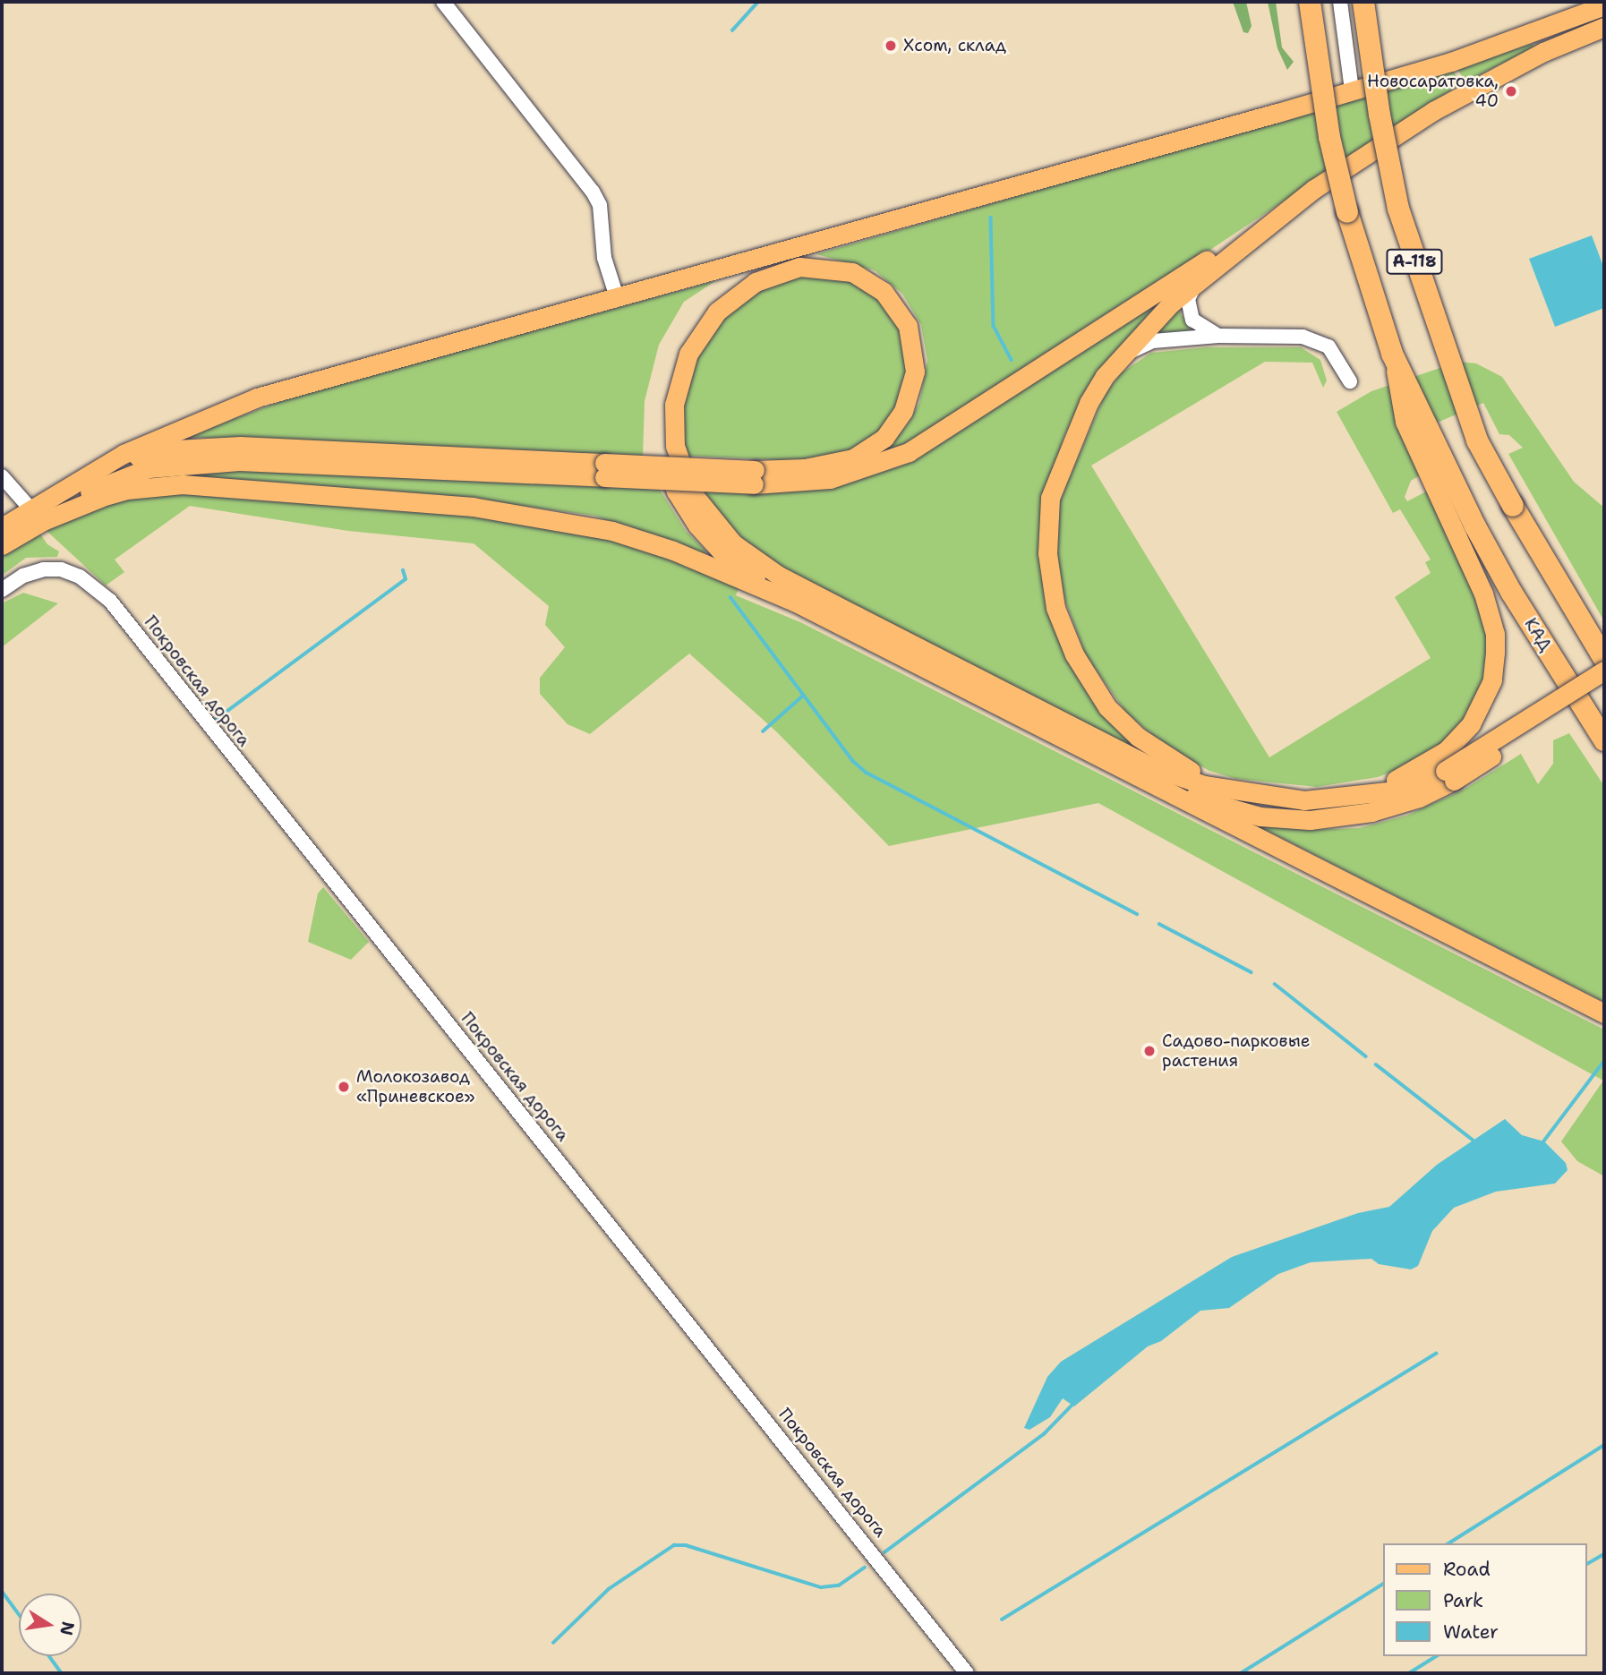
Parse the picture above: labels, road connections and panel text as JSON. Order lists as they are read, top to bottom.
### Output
{
  "streets": {
    "highway": ["А-118", "КАД"],
    "street": ["Покровская дорога"]
  },
  "crossings": [
    ["А-118", "КАД"]
  ],
  "places": [
    "Xсom, склад",
    "Новосаратовка, 40",
    "Садово-парковые растения",
    "Молокозавод «Приневское»"
  ],
  "legend": ["Road", "Park", "Water"],
  "north": "right"
}
